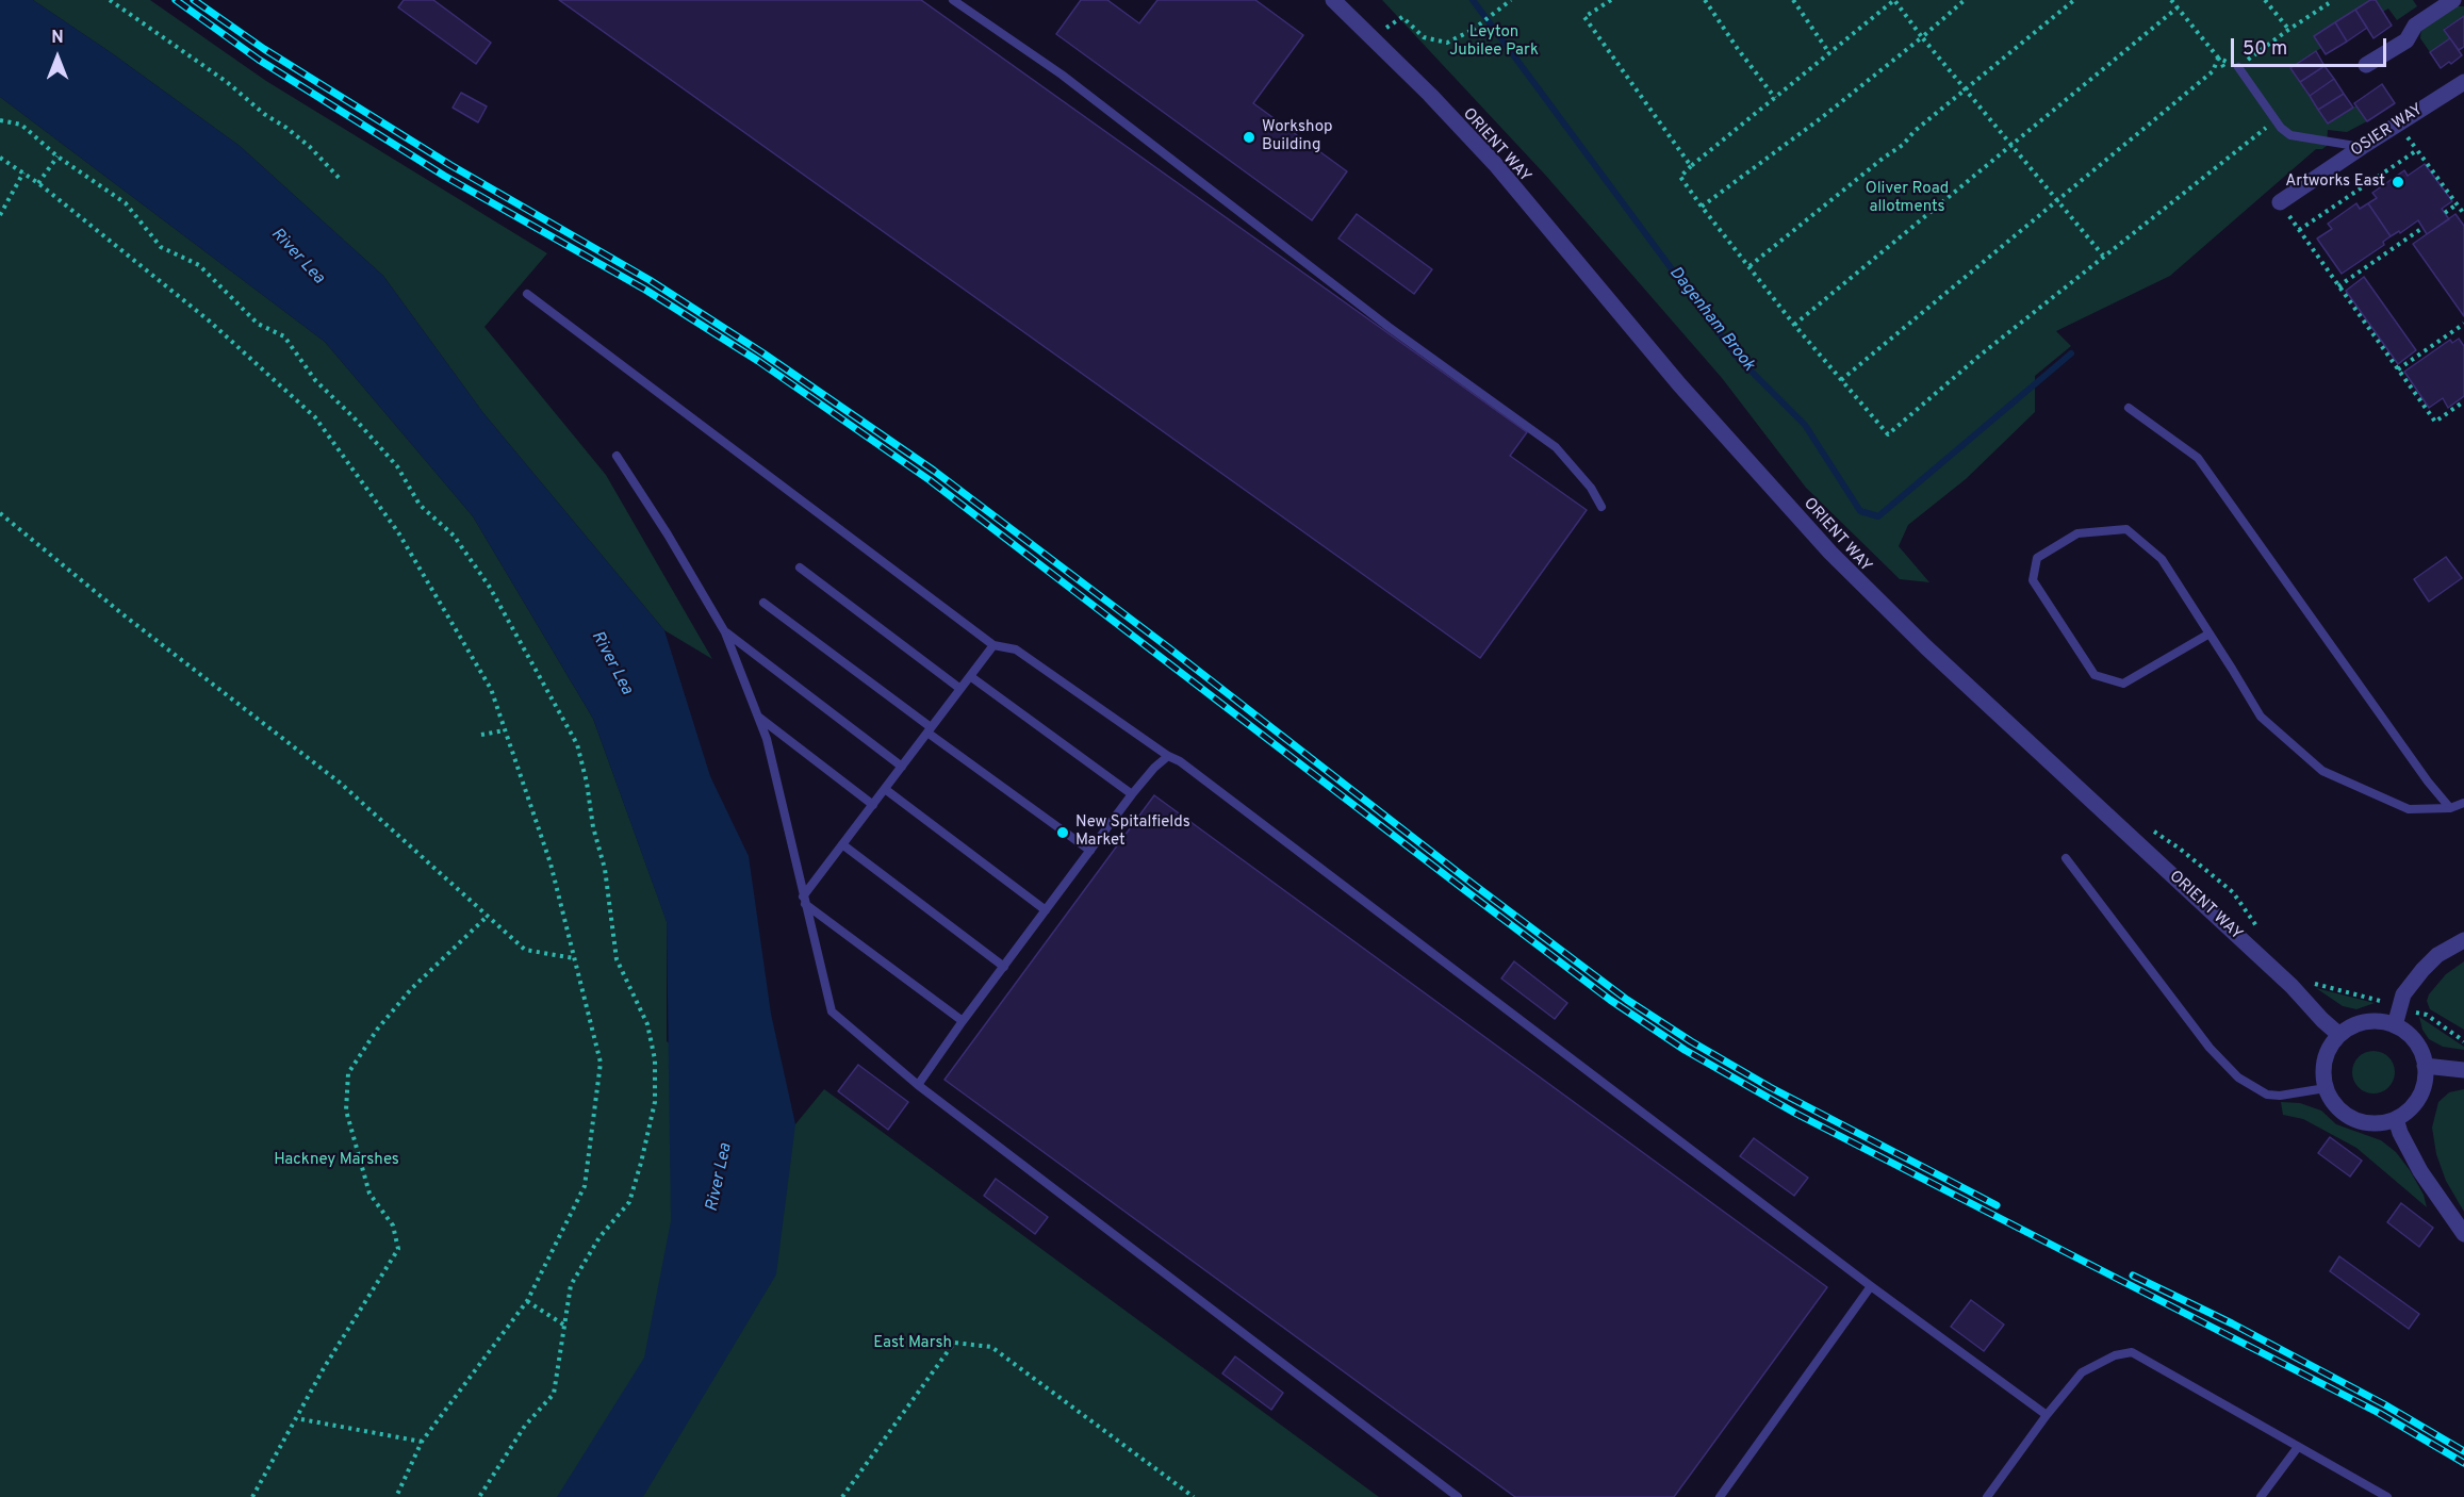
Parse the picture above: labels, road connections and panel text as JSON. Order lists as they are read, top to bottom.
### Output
{
  "streets": {
    "street": ["OSIER WAY", "ORIENT WAY"]
  },
  "water": ["River Lea", "Dagenham Brook"],
  "parks": [
    "Leyton Jubilee Park",
    "Oliver Road allotments",
    "Hackney Marshes",
    "East Marsh"
  ],
  "places": ["Workshop Building", "Artworks East", "New Spitalfields Market"],
  "scale_bar": "50 m",
  "north": "top"
}
